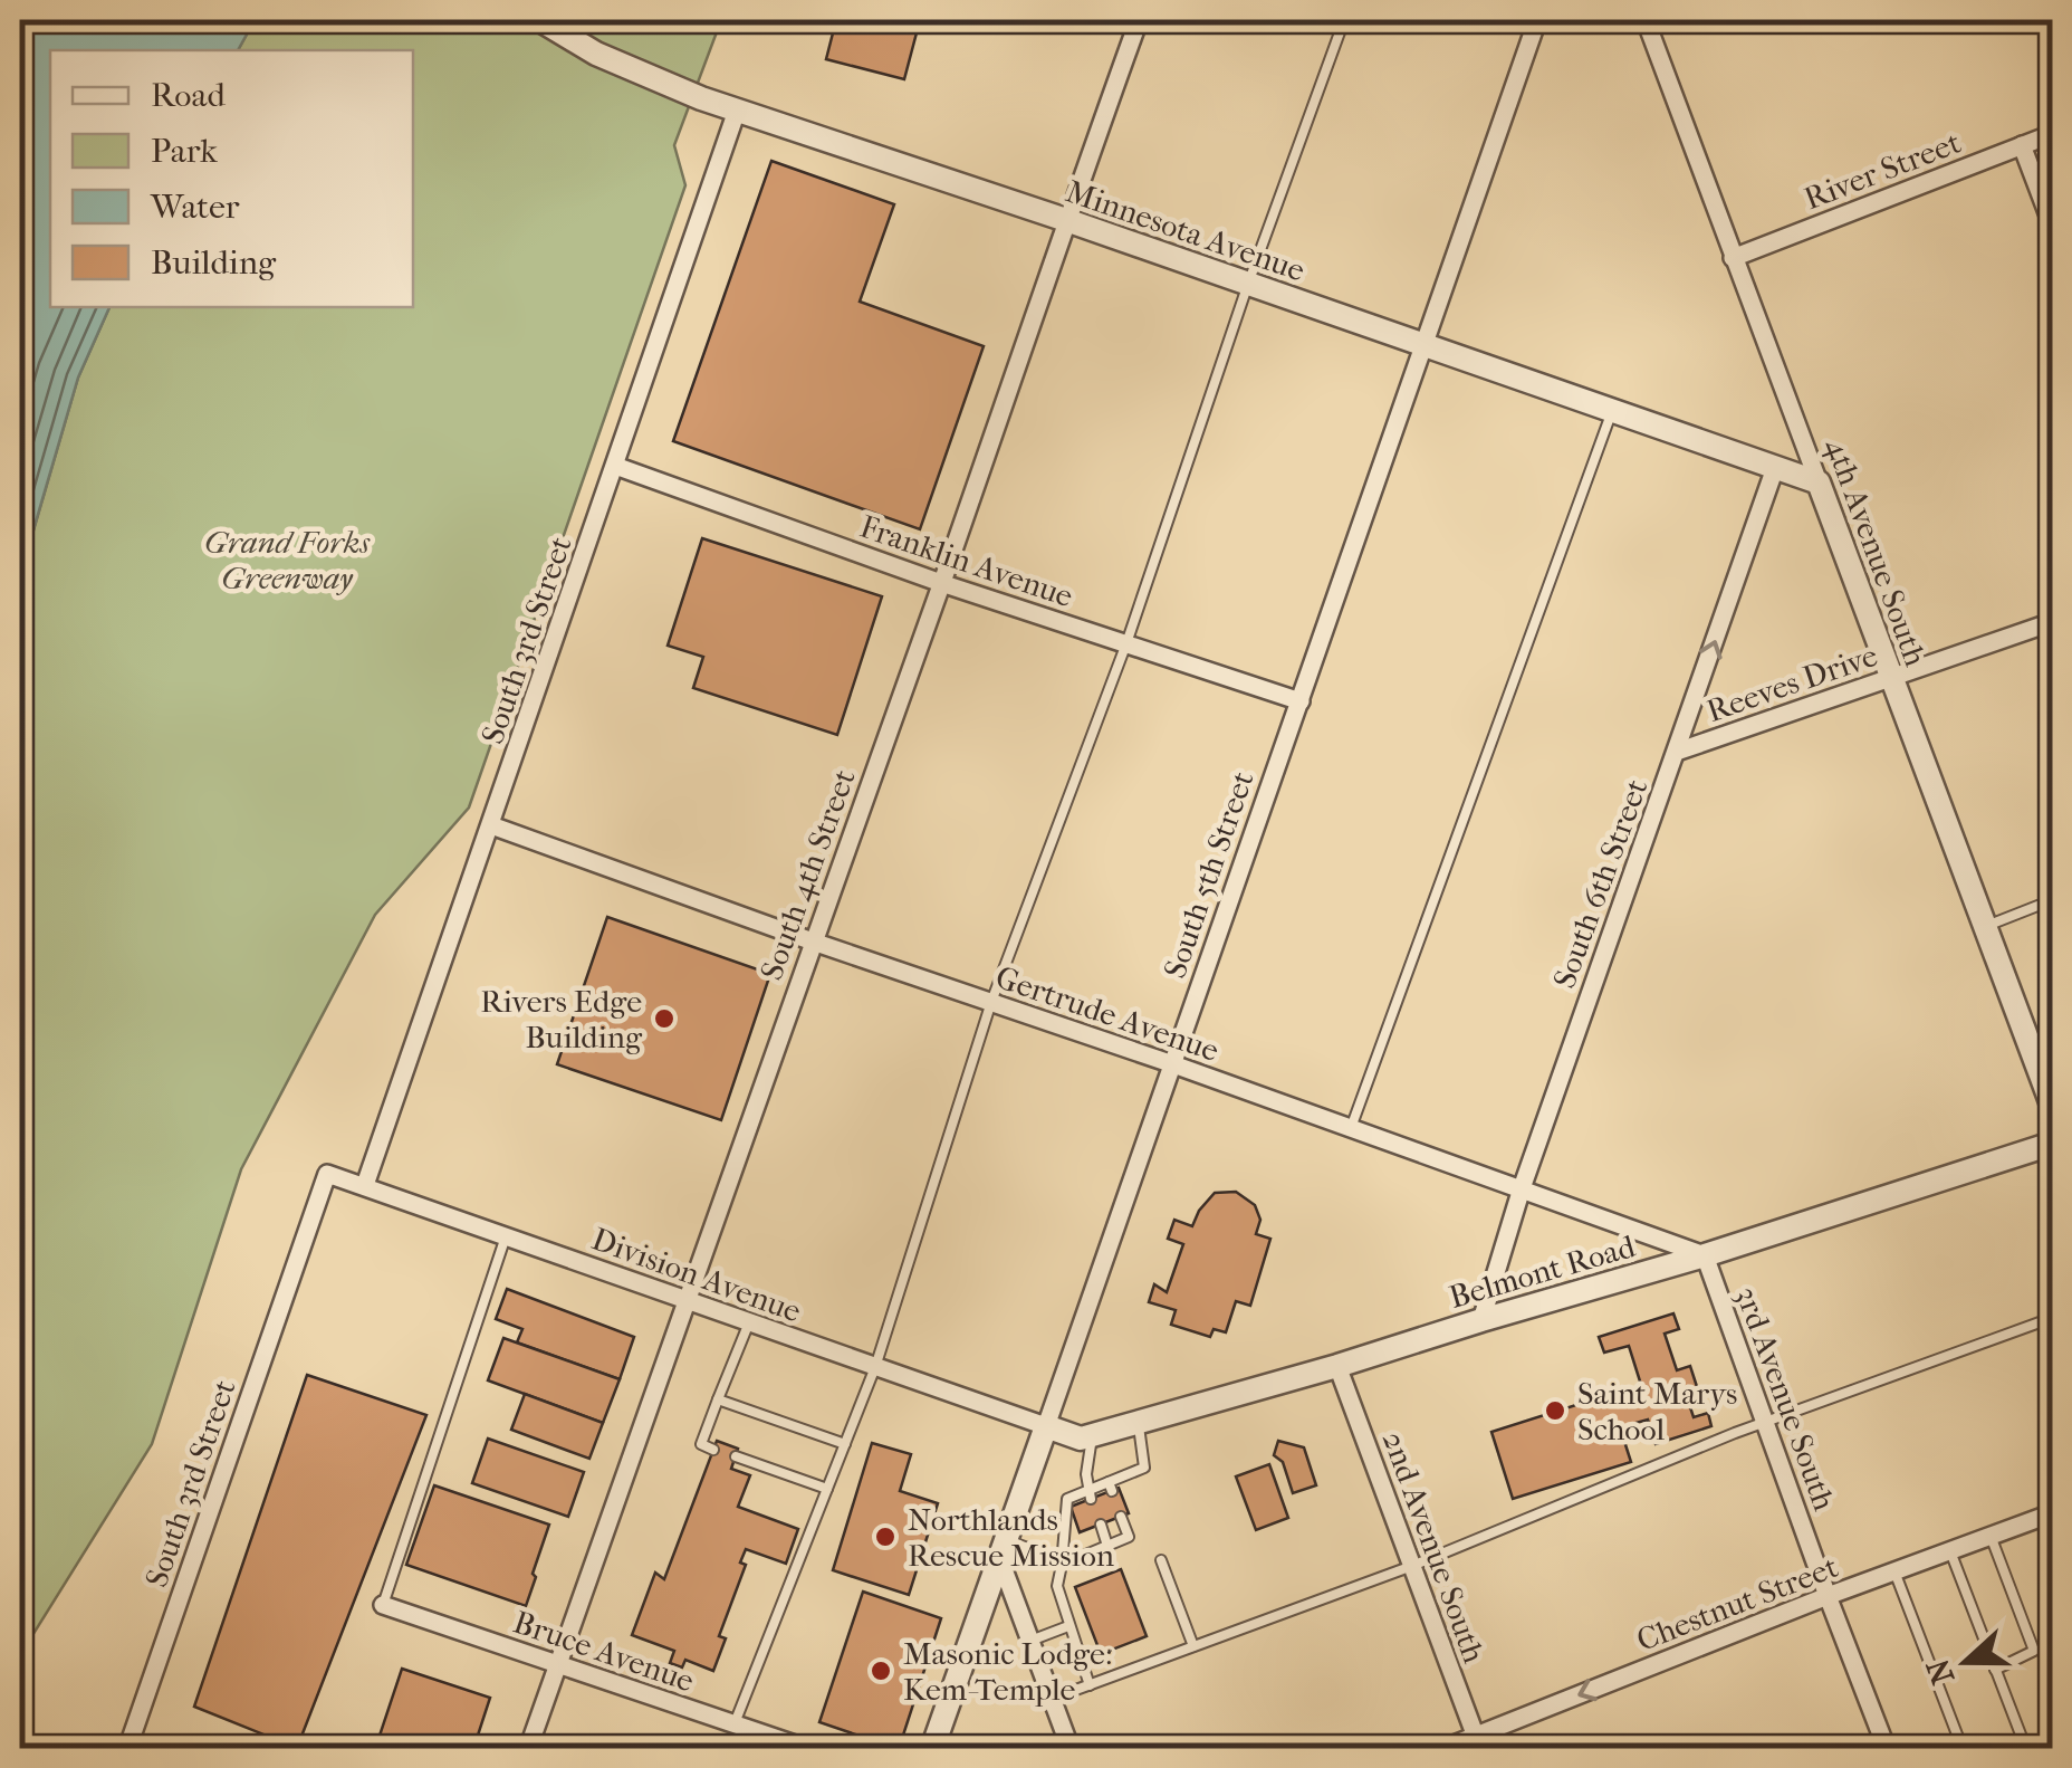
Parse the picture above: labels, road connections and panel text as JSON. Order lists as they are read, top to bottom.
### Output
{
  "streets": {
    "street": [
      "River Street",
      "Minnesota Avenue",
      "4th Avenue South",
      "Franklin Avenue",
      "South 3rd Street",
      "Reeves Drive",
      "South 4th Street",
      "South 5th Street",
      "South 6th Street",
      "Gertrude Avenue",
      "Belmont Road",
      "Division Avenue",
      "3rd Avenue South",
      "2nd Avenue South",
      "Chestnut Street",
      "Bruce Avenue"
    ]
  },
  "crossings": [
    ["River Street", "4th Avenue South"],
    ["Minnesota Avenue", "4th Avenue South"],
    ["Minnesota Avenue", "South 3rd Street"],
    ["Minnesota Avenue", "South 4th Street"],
    ["Minnesota Avenue", "South 5th Street"],
    ["Minnesota Avenue", "South 6th Street"],
    ["4th Avenue South", "Reeves Drive"],
    ["Franklin Avenue", "South 3rd Street"],
    ["Franklin Avenue", "South 4th Street"],
    ["Franklin Avenue", "South 5th Street"],
    ["South 3rd Street", "Gertrude Avenue"],
    ["South 3rd Street", "Division Avenue"],
    ["Reeves Drive", "South 6th Street"],
    ["South 4th Street", "Gertrude Avenue"],
    ["South 4th Street", "Division Avenue"],
    ["South 4th Street", "Bruce Avenue"],
    ["South 5th Street", "Gertrude Avenue"],
    ["South 5th Street", "Belmont Road"],
    ["South 5th Street", "Division Avenue"],
    ["South 6th Street", "Gertrude Avenue"],
    ["South 6th Street", "Belmont Road"],
    ["Gertrude Avenue", "Belmont Road"],
    ["Gertrude Avenue", "3rd Avenue South"],
    ["Belmont Road", "Division Avenue"],
    ["Belmont Road", "3rd Avenue South"],
    ["Belmont Road", "2nd Avenue South"],
    ["3rd Avenue South", "Chestnut Street"],
    ["2nd Avenue South", "Chestnut Street"]
  ],
  "one_way": ["Chestnut Street"],
  "parks": ["Grand Forks Greenway"],
  "places": [
    "Rivers Edge Building",
    "Saint Marys School",
    "Northlands Rescue Mission",
    "Masonic Lodge: Kem-Temple"
  ],
  "legend": [
    "Road",
    "Park",
    "Water",
    "Building"
  ],
  "north": "left"
}
